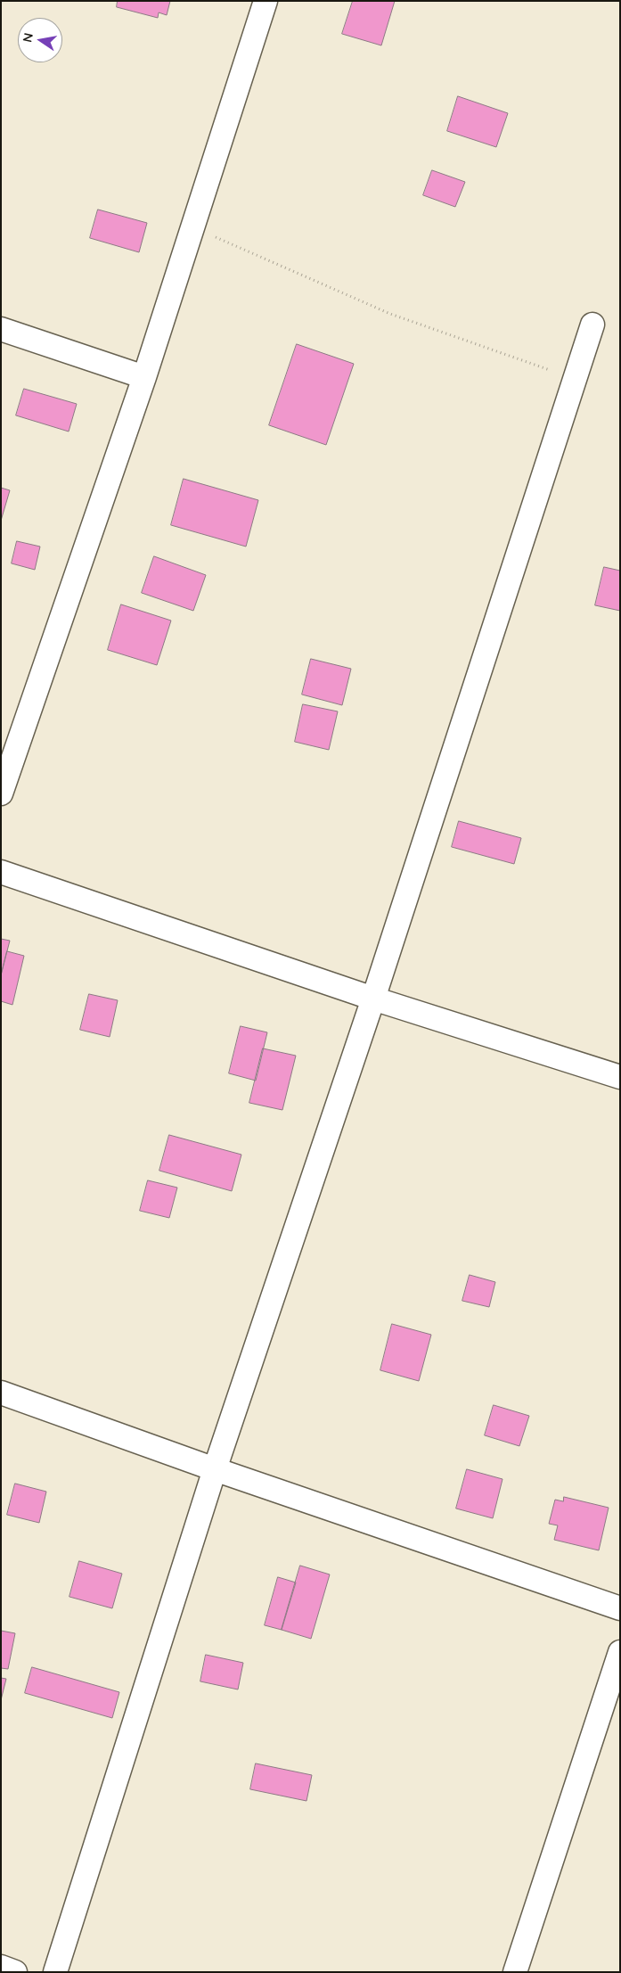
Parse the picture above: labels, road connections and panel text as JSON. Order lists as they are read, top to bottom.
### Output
{
  "north": "left"
}
